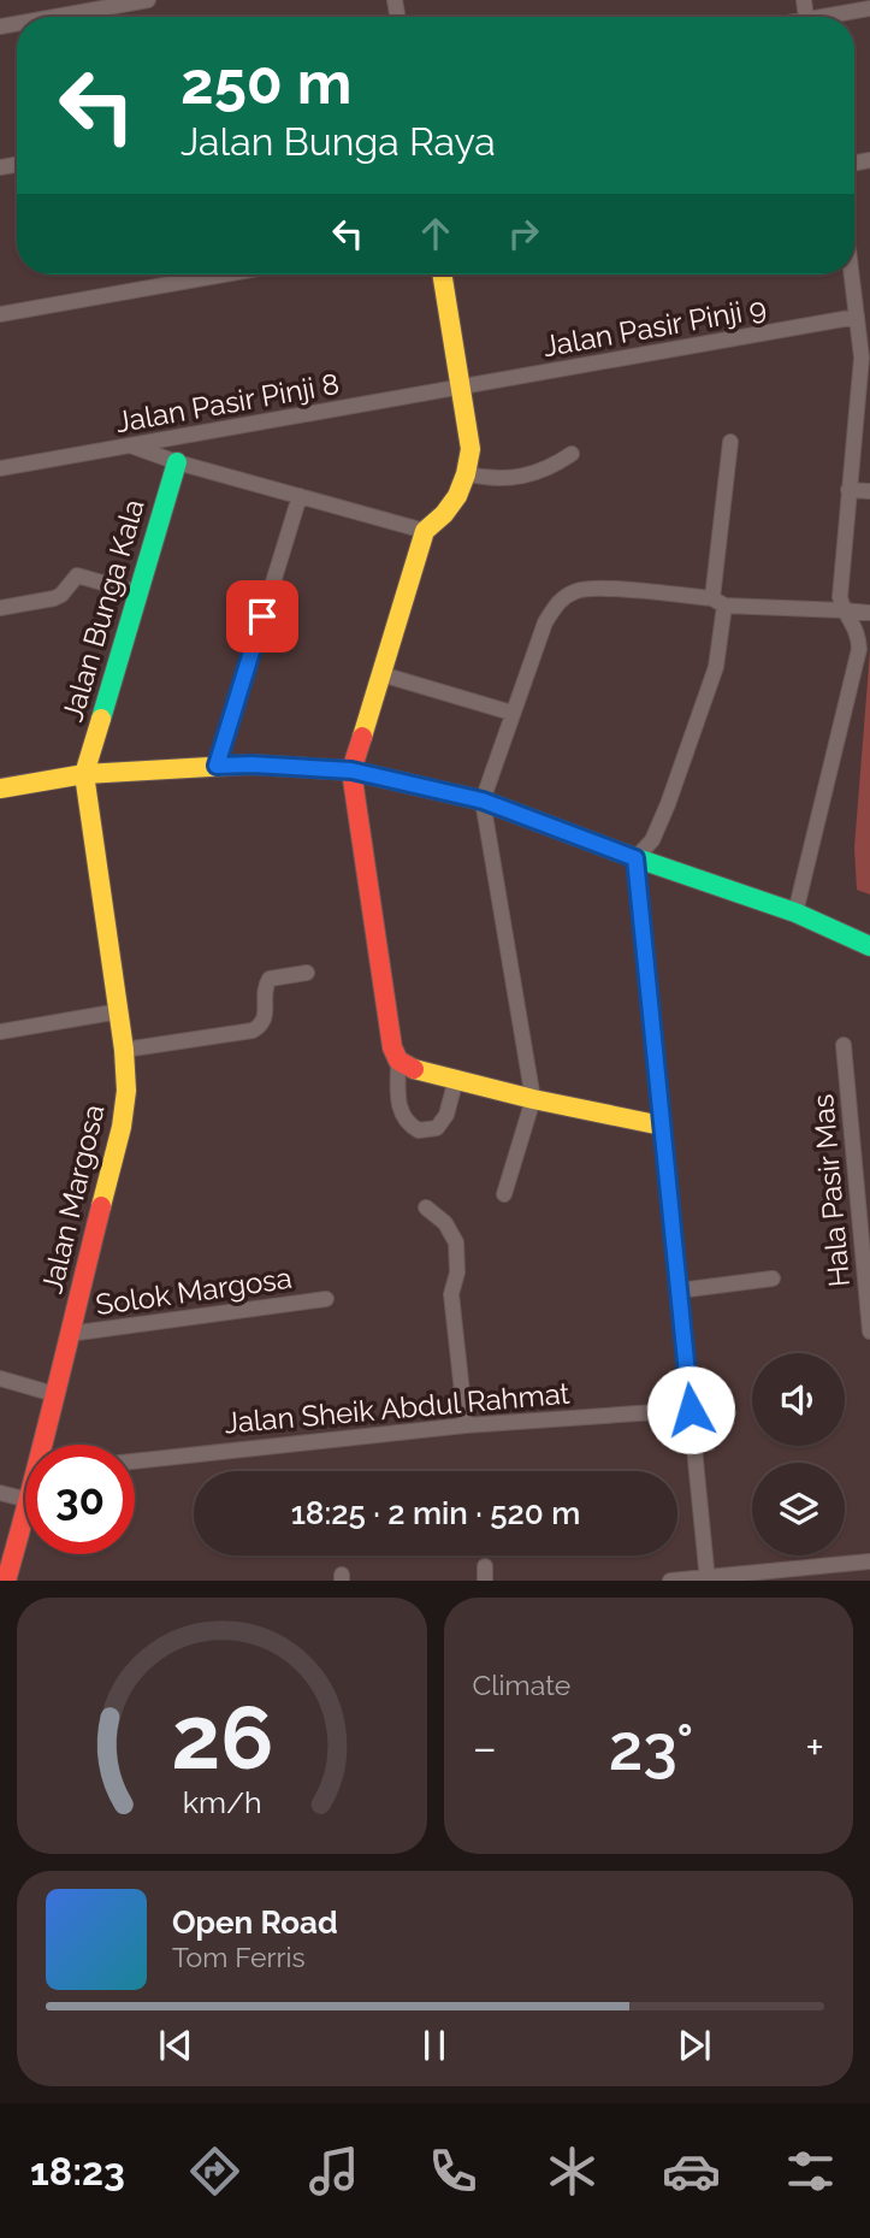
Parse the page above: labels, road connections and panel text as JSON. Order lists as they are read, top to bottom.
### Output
{
  "streets": {
    "street": [
      "Jalan Pasir Pinji 9",
      "Jalan Pasir Pinji 8",
      "Jalan Bunga Kala",
      "Hala Pasir Mas",
      "Jalan Margosa",
      "Solok Margosa",
      "Jalan Sheik Abdul Rahmat"
    ]
  },
  "crossings": [
    ["Jalan Pasir Pinji 9", "Jalan Pasir Pinji 8"],
    ["Jalan Bunga Kala", "Jalan Margosa"],
    ["Jalan Margosa", "Solok Margosa"]
  ],
  "page": {
    "turn": ["250 m", "Jalan Bunga Raya"],
    "limit": "30",
    "trip": "18:25 · 2 min · 520 m",
    "tile": "Climate",
    "heat": ["−", "23°", "+"],
    "song": ["Open Road", "Tom Ferris"],
    "tabs": "18:23",
    "gauge": ["26", "km/h"]
  }
}
